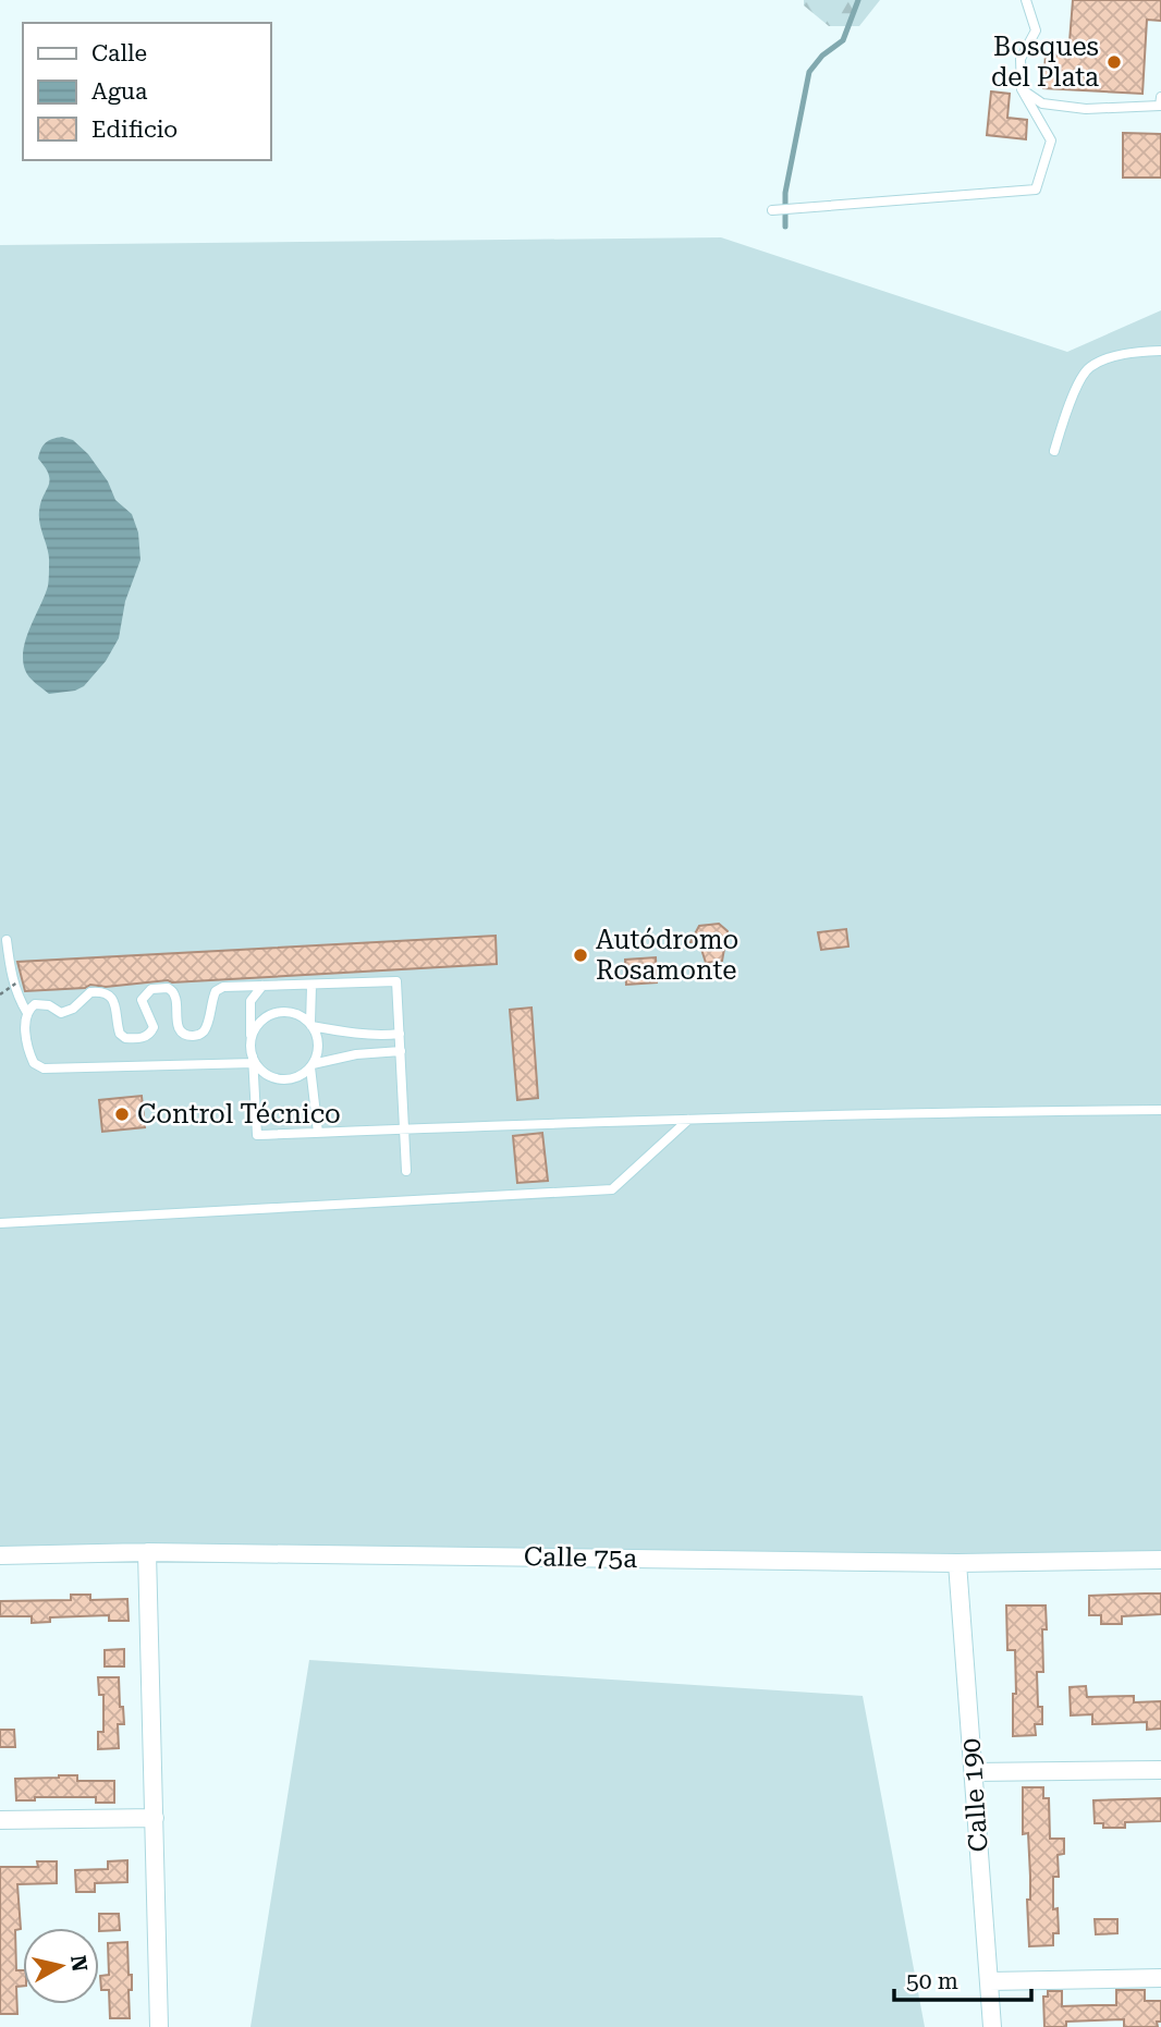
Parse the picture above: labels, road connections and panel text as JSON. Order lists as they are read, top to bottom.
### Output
{
  "streets": {
    "street": ["Calle 75a", "Calle 190"]
  },
  "crossings": [
    ["Calle 75a", "Calle 190"]
  ],
  "places": ["Bosques del Plata", "Autódromo Rosamonte", "Control Técnico"],
  "legend": ["Calle", "Agua", "Edificio"],
  "scale_bar": "50 m",
  "north": "right"
}
